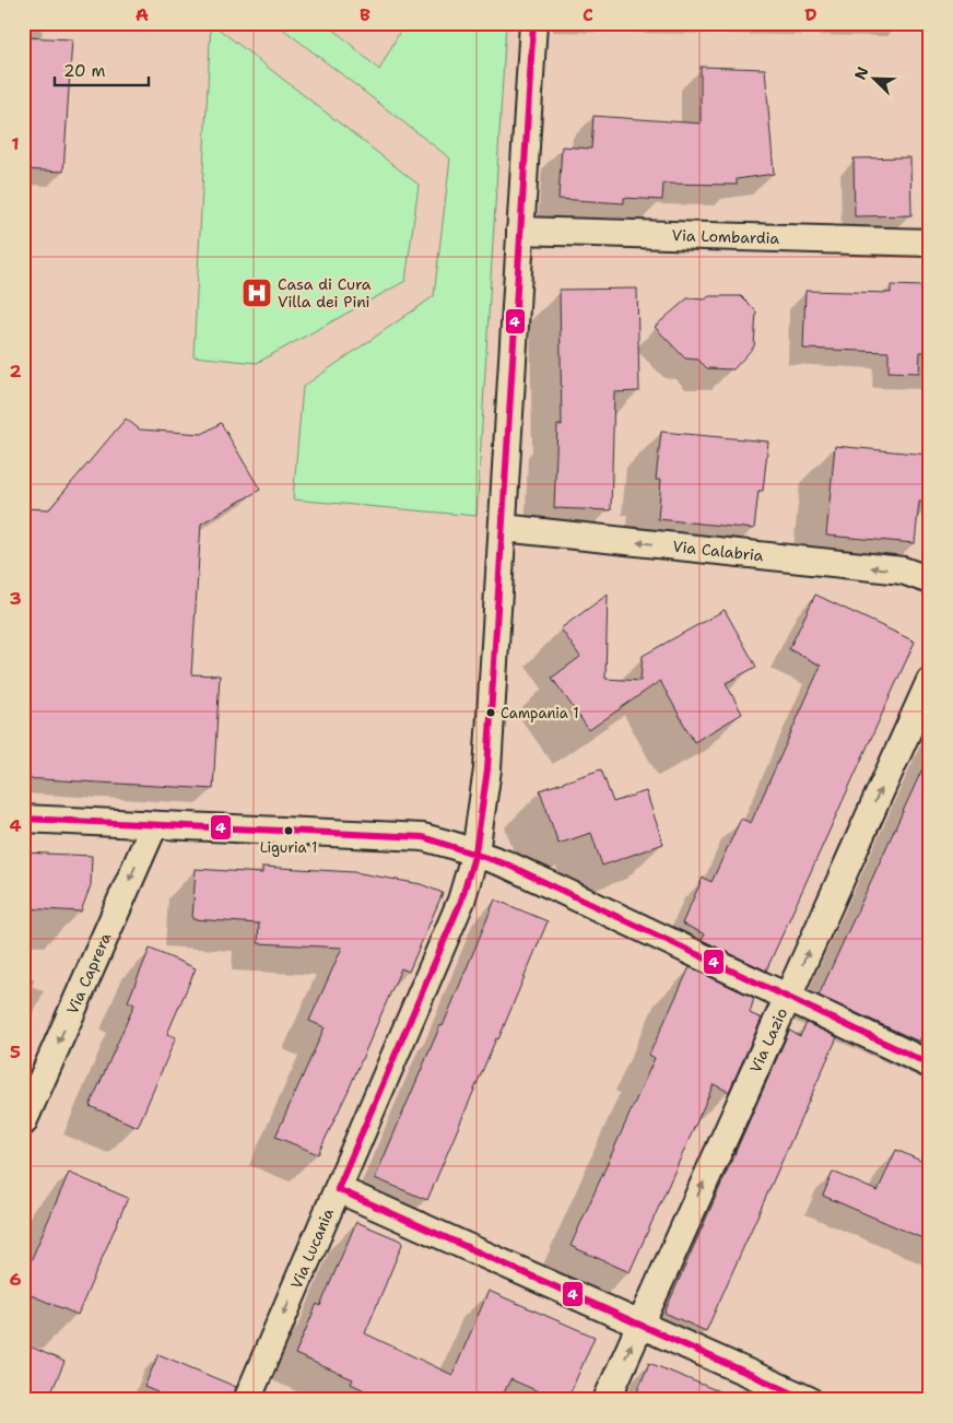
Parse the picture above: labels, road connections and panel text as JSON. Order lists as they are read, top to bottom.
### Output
{
  "streets": {
    "street": [
      "Via Lombardia",
      "Via Calabria",
      "Via Caprera",
      "Via Lazio",
      "Via Lucania"
    ]
  },
  "crossings": [
    ["Via Lombardia", "Via Lucania"],
    ["Via Calabria", "Via Lucania"]
  ],
  "one_way": ["Via Calabria", "Via Caprera", "Via Lazio"],
  "places": {
    "hospital": ["Casa di Cura Villa dei Pini"],
    "other": ["Campania 1", "Liguria 1"]
  },
  "lines": ["transit line 4"],
  "scale_bar": "20 m",
  "north": "top left",
  "grid": {
    "columns": [
      "A",
      "B",
      "C",
      "D"
    ],
    "rows": [
      "1",
      "2",
      "3",
      "4",
      "5",
      "6"
    ]
  }
}
